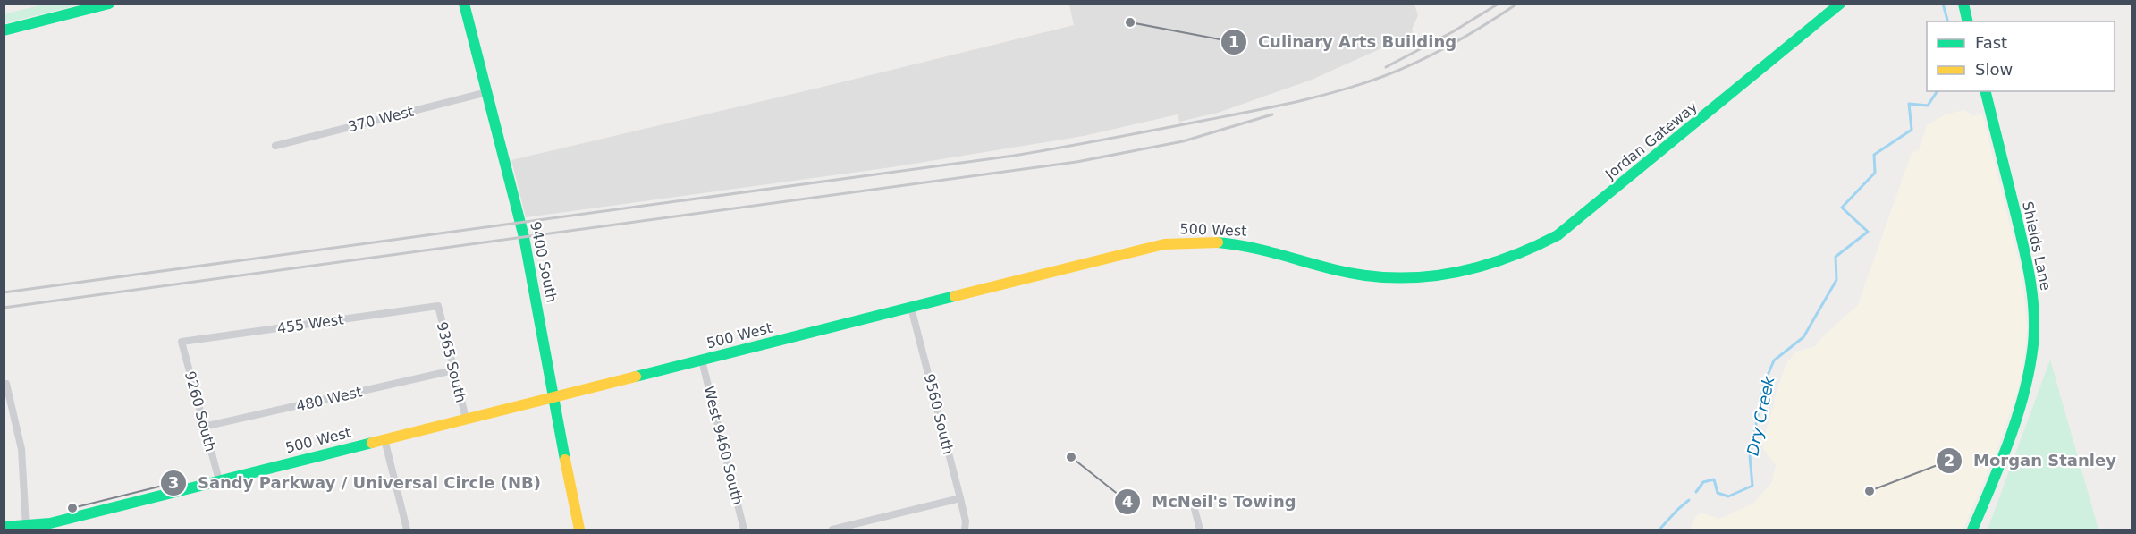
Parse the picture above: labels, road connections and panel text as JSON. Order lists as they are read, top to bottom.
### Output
{
  "streets": {
    "main road": [
      "Jordan Gateway",
      "500 West",
      "Shields Lane",
      "9400 South"
    ],
    "street": [
      "370 West",
      "455 West",
      "9365 South",
      "480 West",
      "9260 South",
      "9560 South",
      "West 9460 South"
    ]
  },
  "crossings": [
    ["370 West", "9400 South"],
    ["Jordan Gateway", "500 West"],
    ["500 West", "9400 South"],
    ["500 West", "9365 South"],
    ["500 West", "9260 South"],
    ["500 West", "9560 South"],
    ["500 West", "West 9460 South"],
    ["455 West", "9365 South"],
    ["455 West", "9260 South"],
    ["9365 South", "480 West"],
    ["480 West", "9260 South"]
  ],
  "water": ["Dry Creek"],
  "places": [
    "Culinary Arts Building",
    "McNeil's Towing",
    "Morgan Stanley",
    "Sandy Parkway / Universal Circle (NB)"
  ],
  "legend": ["Fast", "Slow"]
}
